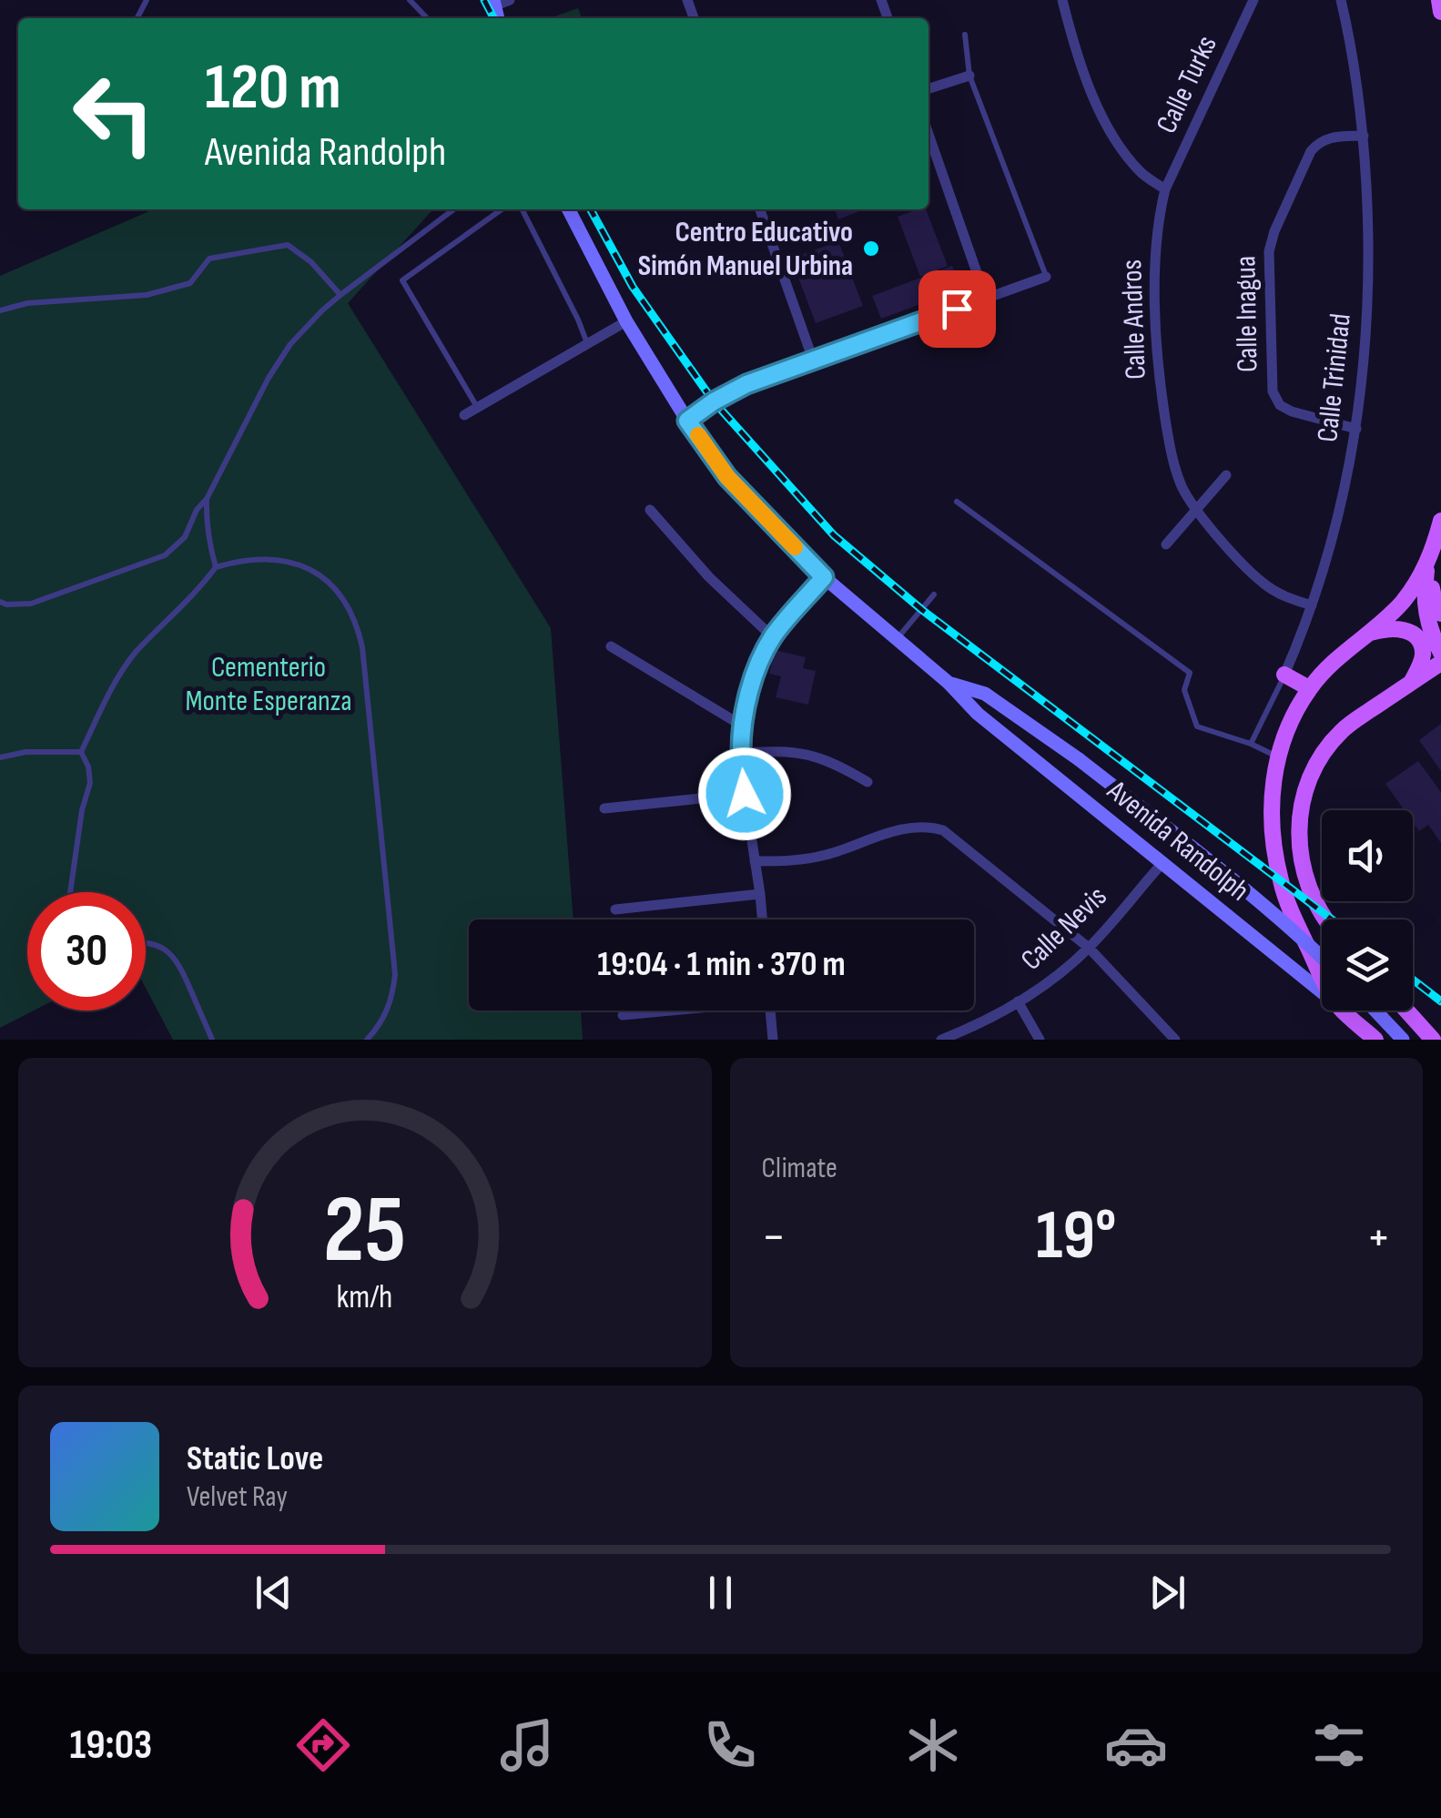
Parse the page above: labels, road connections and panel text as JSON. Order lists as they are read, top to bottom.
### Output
{
  "streets": {
    "main road": ["Avenida Randolph"],
    "street": [
      "Calle Turks",
      "Calle Inagua",
      "Calle Andros",
      "Calle Trinidad",
      "Calle Nevis"
    ]
  },
  "crossings": [
    ["Calle Turks", "Calle Andros"],
    ["Calle Inagua", "Calle Trinidad"],
    ["Calle Andros", "Calle Trinidad"],
    ["Avenida Randolph", "Calle Nevis"]
  ],
  "parks": ["Cementerio Monte Esperanza"],
  "places": ["Centro Educativo Simón Manuel Urbina"],
  "page": {
    "turn": ["120 m", "Avenida Randolph"],
    "limit": "30",
    "trip": "19:04 · 1 min · 370 m",
    "tile": "Climate",
    "heat": ["−", "19°", "+"],
    "song": ["Static Love", "Velvet Ray"],
    "tabs": "19:03",
    "gauge": ["25", "km/h"]
  }
}
